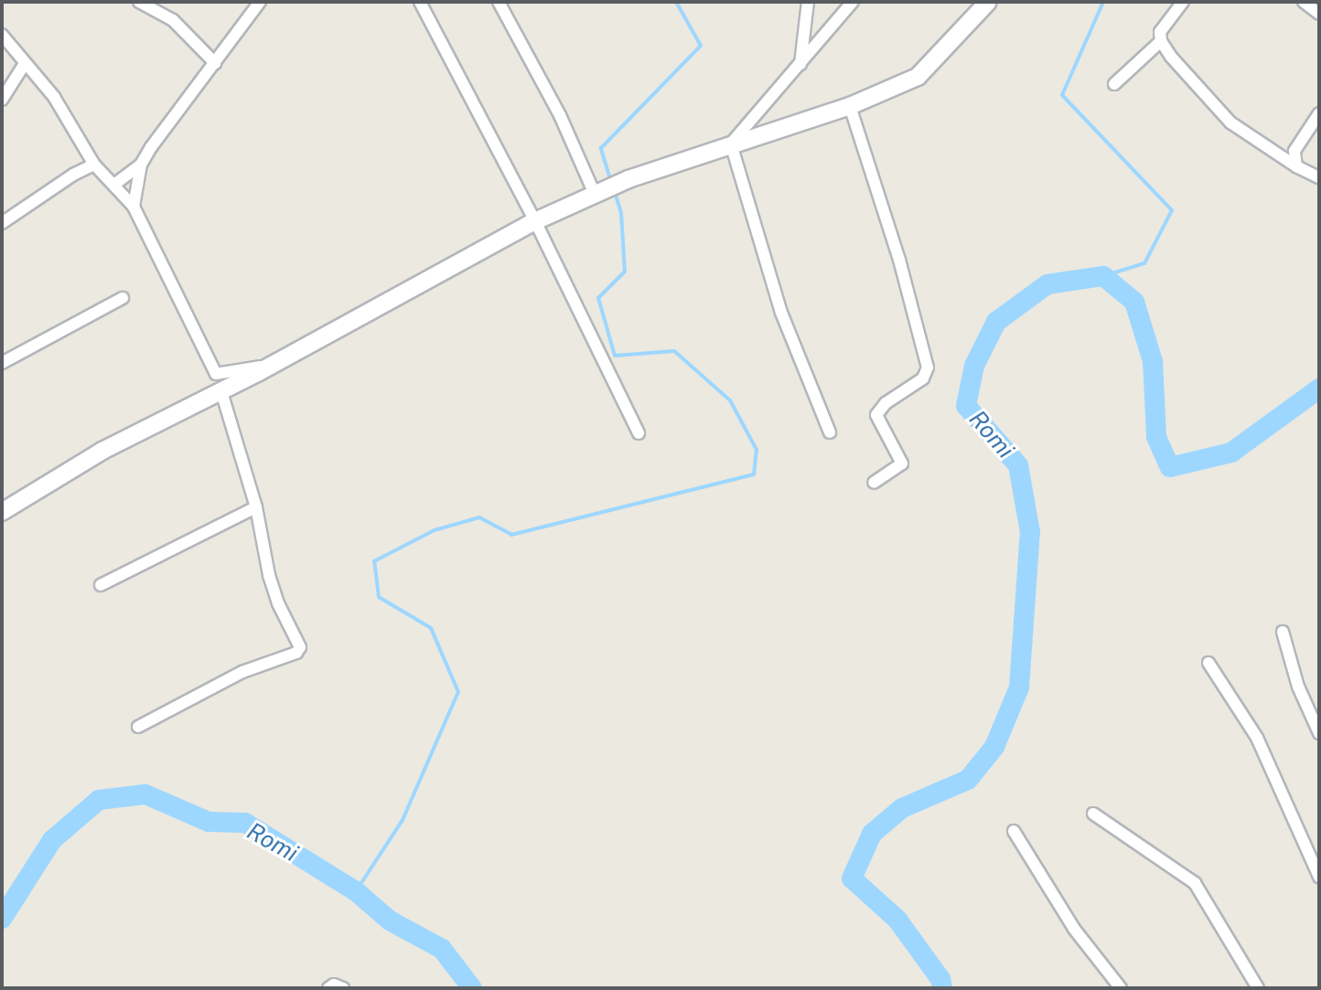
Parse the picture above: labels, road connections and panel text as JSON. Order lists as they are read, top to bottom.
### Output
{
  "water": ["Romi"]
}
